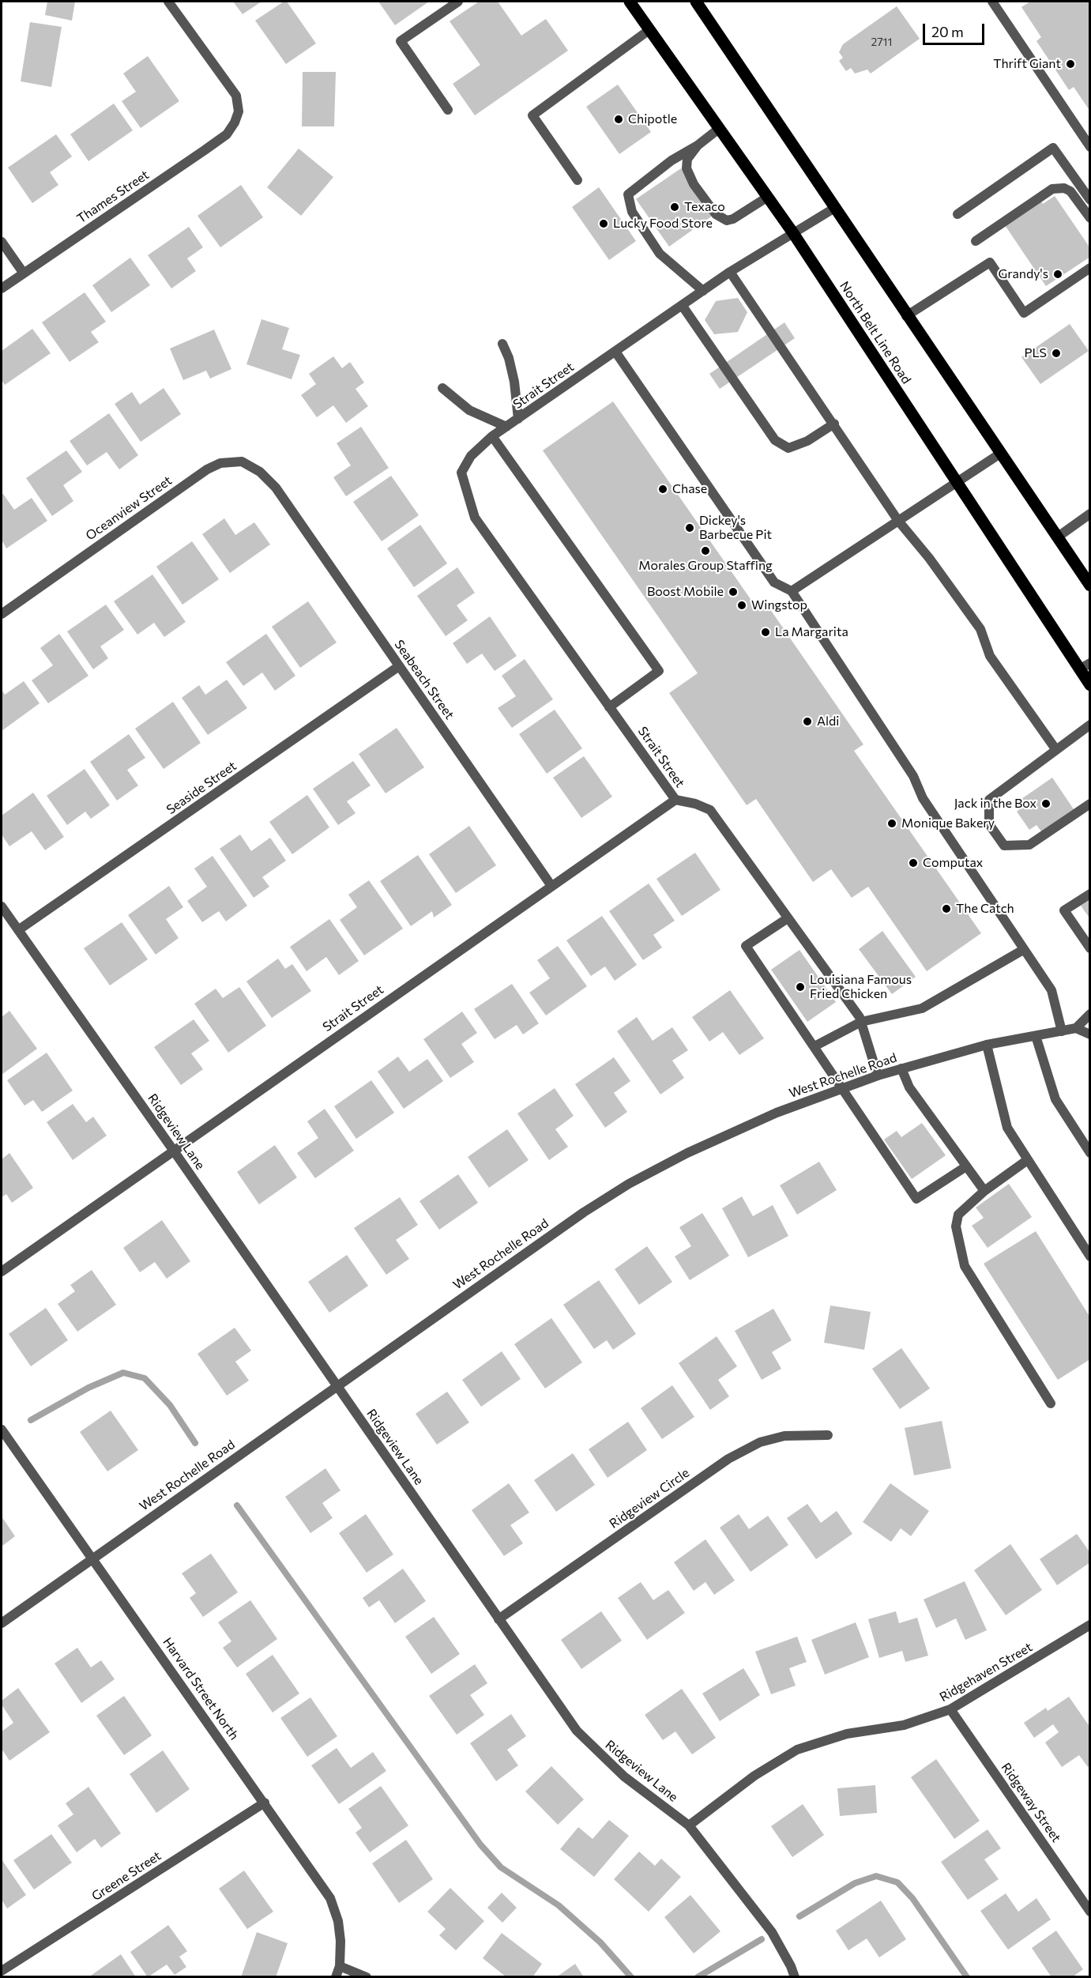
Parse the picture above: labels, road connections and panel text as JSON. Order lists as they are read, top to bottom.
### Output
{
  "streets": {
    "main road": ["North Belt Line Road"],
    "street": [
      "Thames Street",
      "Strait Street",
      "Oceanview Street",
      "Seabeach Street",
      "Seaside Street",
      "West Rochelle Road",
      "Ridgeview Lane",
      "Ridgeview Circle",
      "Ridgehaven Street",
      "Harvard Street North",
      "Ridgeway Street",
      "Greene Street"
    ]
  },
  "crossings": [
    ["North Belt Line Road", "Strait Street"],
    ["Strait Street", "Seabeach Street"],
    ["Strait Street", "Ridgeview Lane"],
    ["Oceanview Street", "Seabeach Street"],
    ["Seabeach Street", "Seaside Street"],
    ["Seaside Street", "Ridgeview Lane"],
    ["West Rochelle Road", "Ridgeview Lane"],
    ["West Rochelle Road", "Harvard Street North"],
    ["Ridgeview Lane", "Ridgeview Circle"],
    ["Ridgeview Lane", "Ridgehaven Street"],
    ["Ridgehaven Street", "Ridgeway Street"],
    ["Harvard Street North", "Greene Street"]
  ],
  "places": [
    "Thrift Giant",
    "Chipotle",
    "Texaco",
    "Lucky Food Store",
    "Grandy's",
    "PLS",
    "Chase",
    "Dickey's Barbecue Pit",
    "Morales Group Staffing",
    "Boost Mobile",
    "Wingstop",
    "La Margarita",
    "Aldi",
    "Jack in the Box",
    "Monique Bakery",
    "Computax",
    "The Catch",
    "Louisiana Famous Fried Chicken"
  ],
  "house_numbers": ["2711"],
  "scale_bar": "20 m"
}
